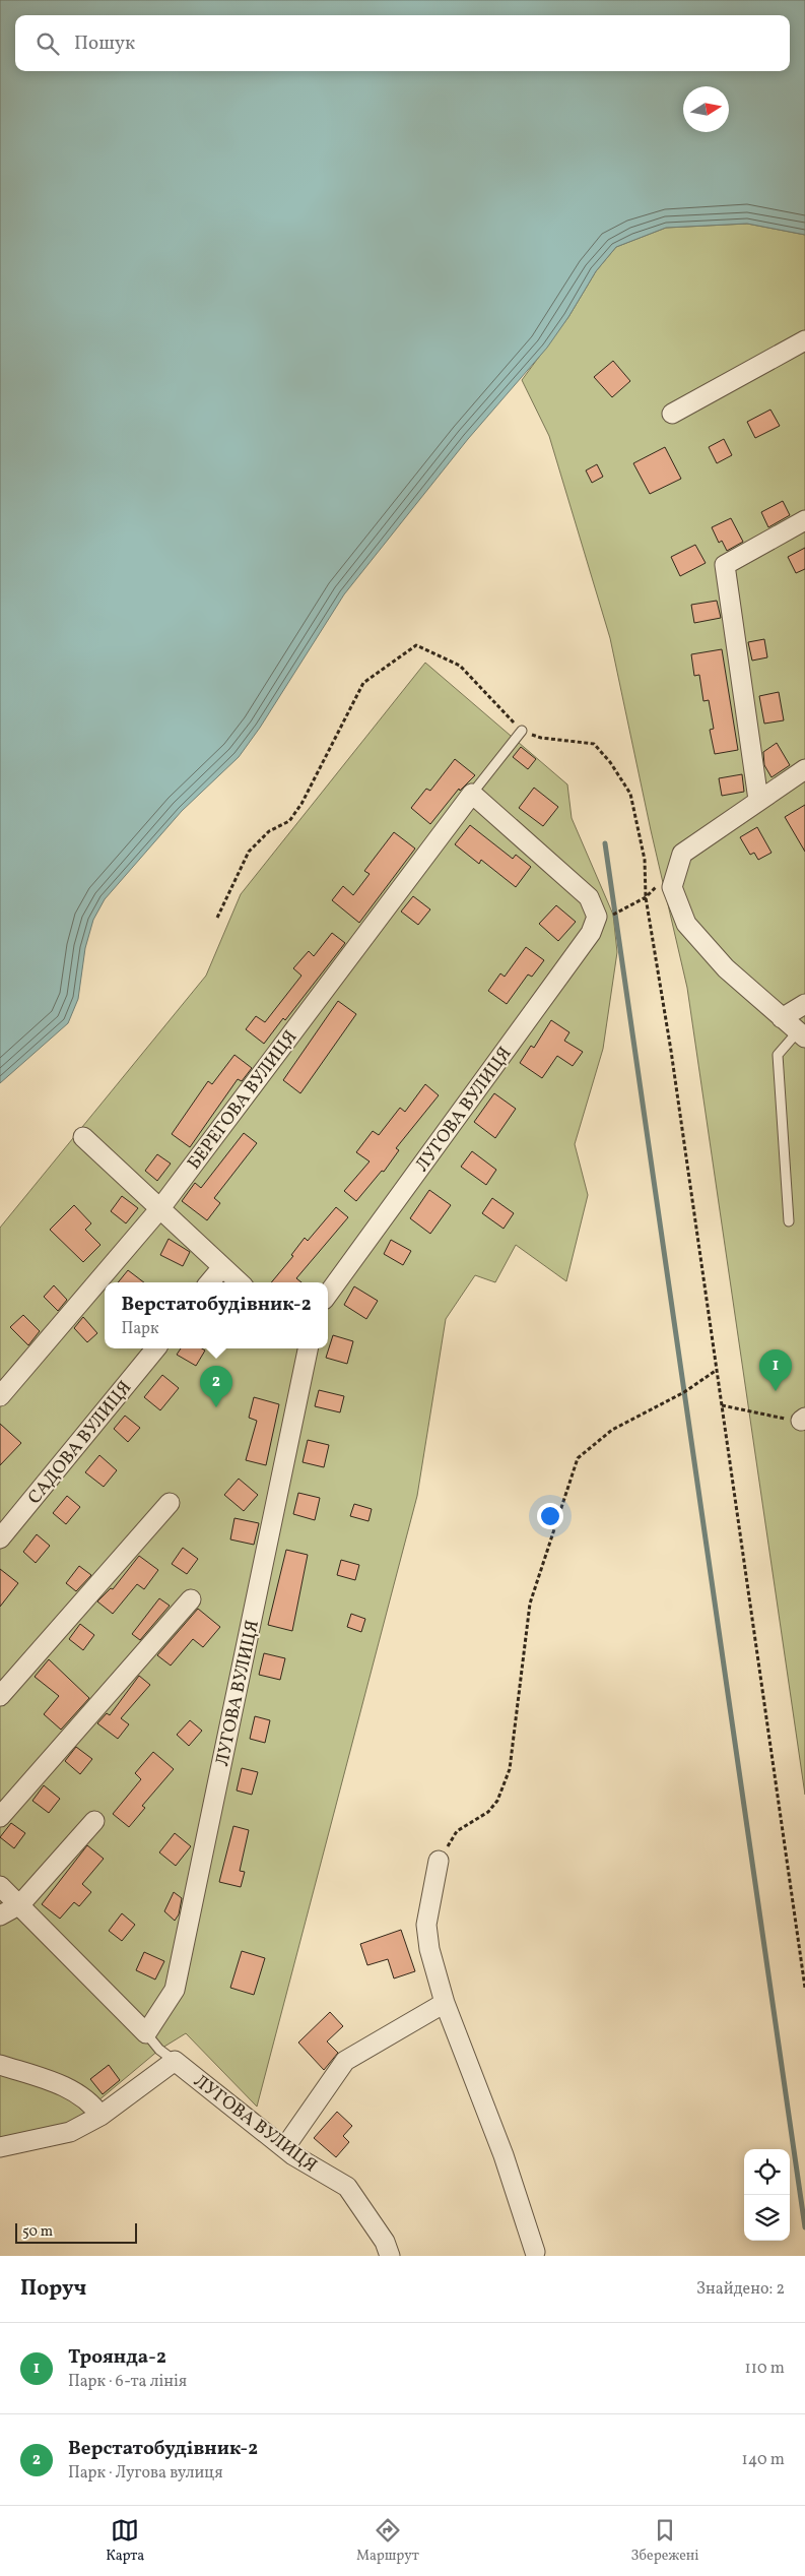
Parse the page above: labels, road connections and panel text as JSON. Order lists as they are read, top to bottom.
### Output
{
  "streets": {
    "street": ["БЕРЕГОВА ВУЛИЦЯ", "ЛУГОВА ВУЛИЦЯ", "САДОВА ВУЛИЦЯ"]
  },
  "scale_bar": "50 m",
  "north": "right",
  "page": {
    "search": "Пошук",
    "popup": ["Верстатобудівник-2", "Парк"],
    "pins": ["1", "2"],
    "scale": "50 m",
    "heading": ["Поруч", "Знайдено: 2"],
    "list": [
      {
        "mark": "1",
        "name": "Троянда-2",
        "note": "Парк · 6-та лінія",
        "value": "110 m"
      },
      {
        "mark": "2",
        "name": "Верстатобудівник-2",
        "note": "Парк · Лугова вулиця",
        "value": "140 m"
      }
    ],
    "nav": ["Карта", "Маршрут", "Збережені"]
  }
}
